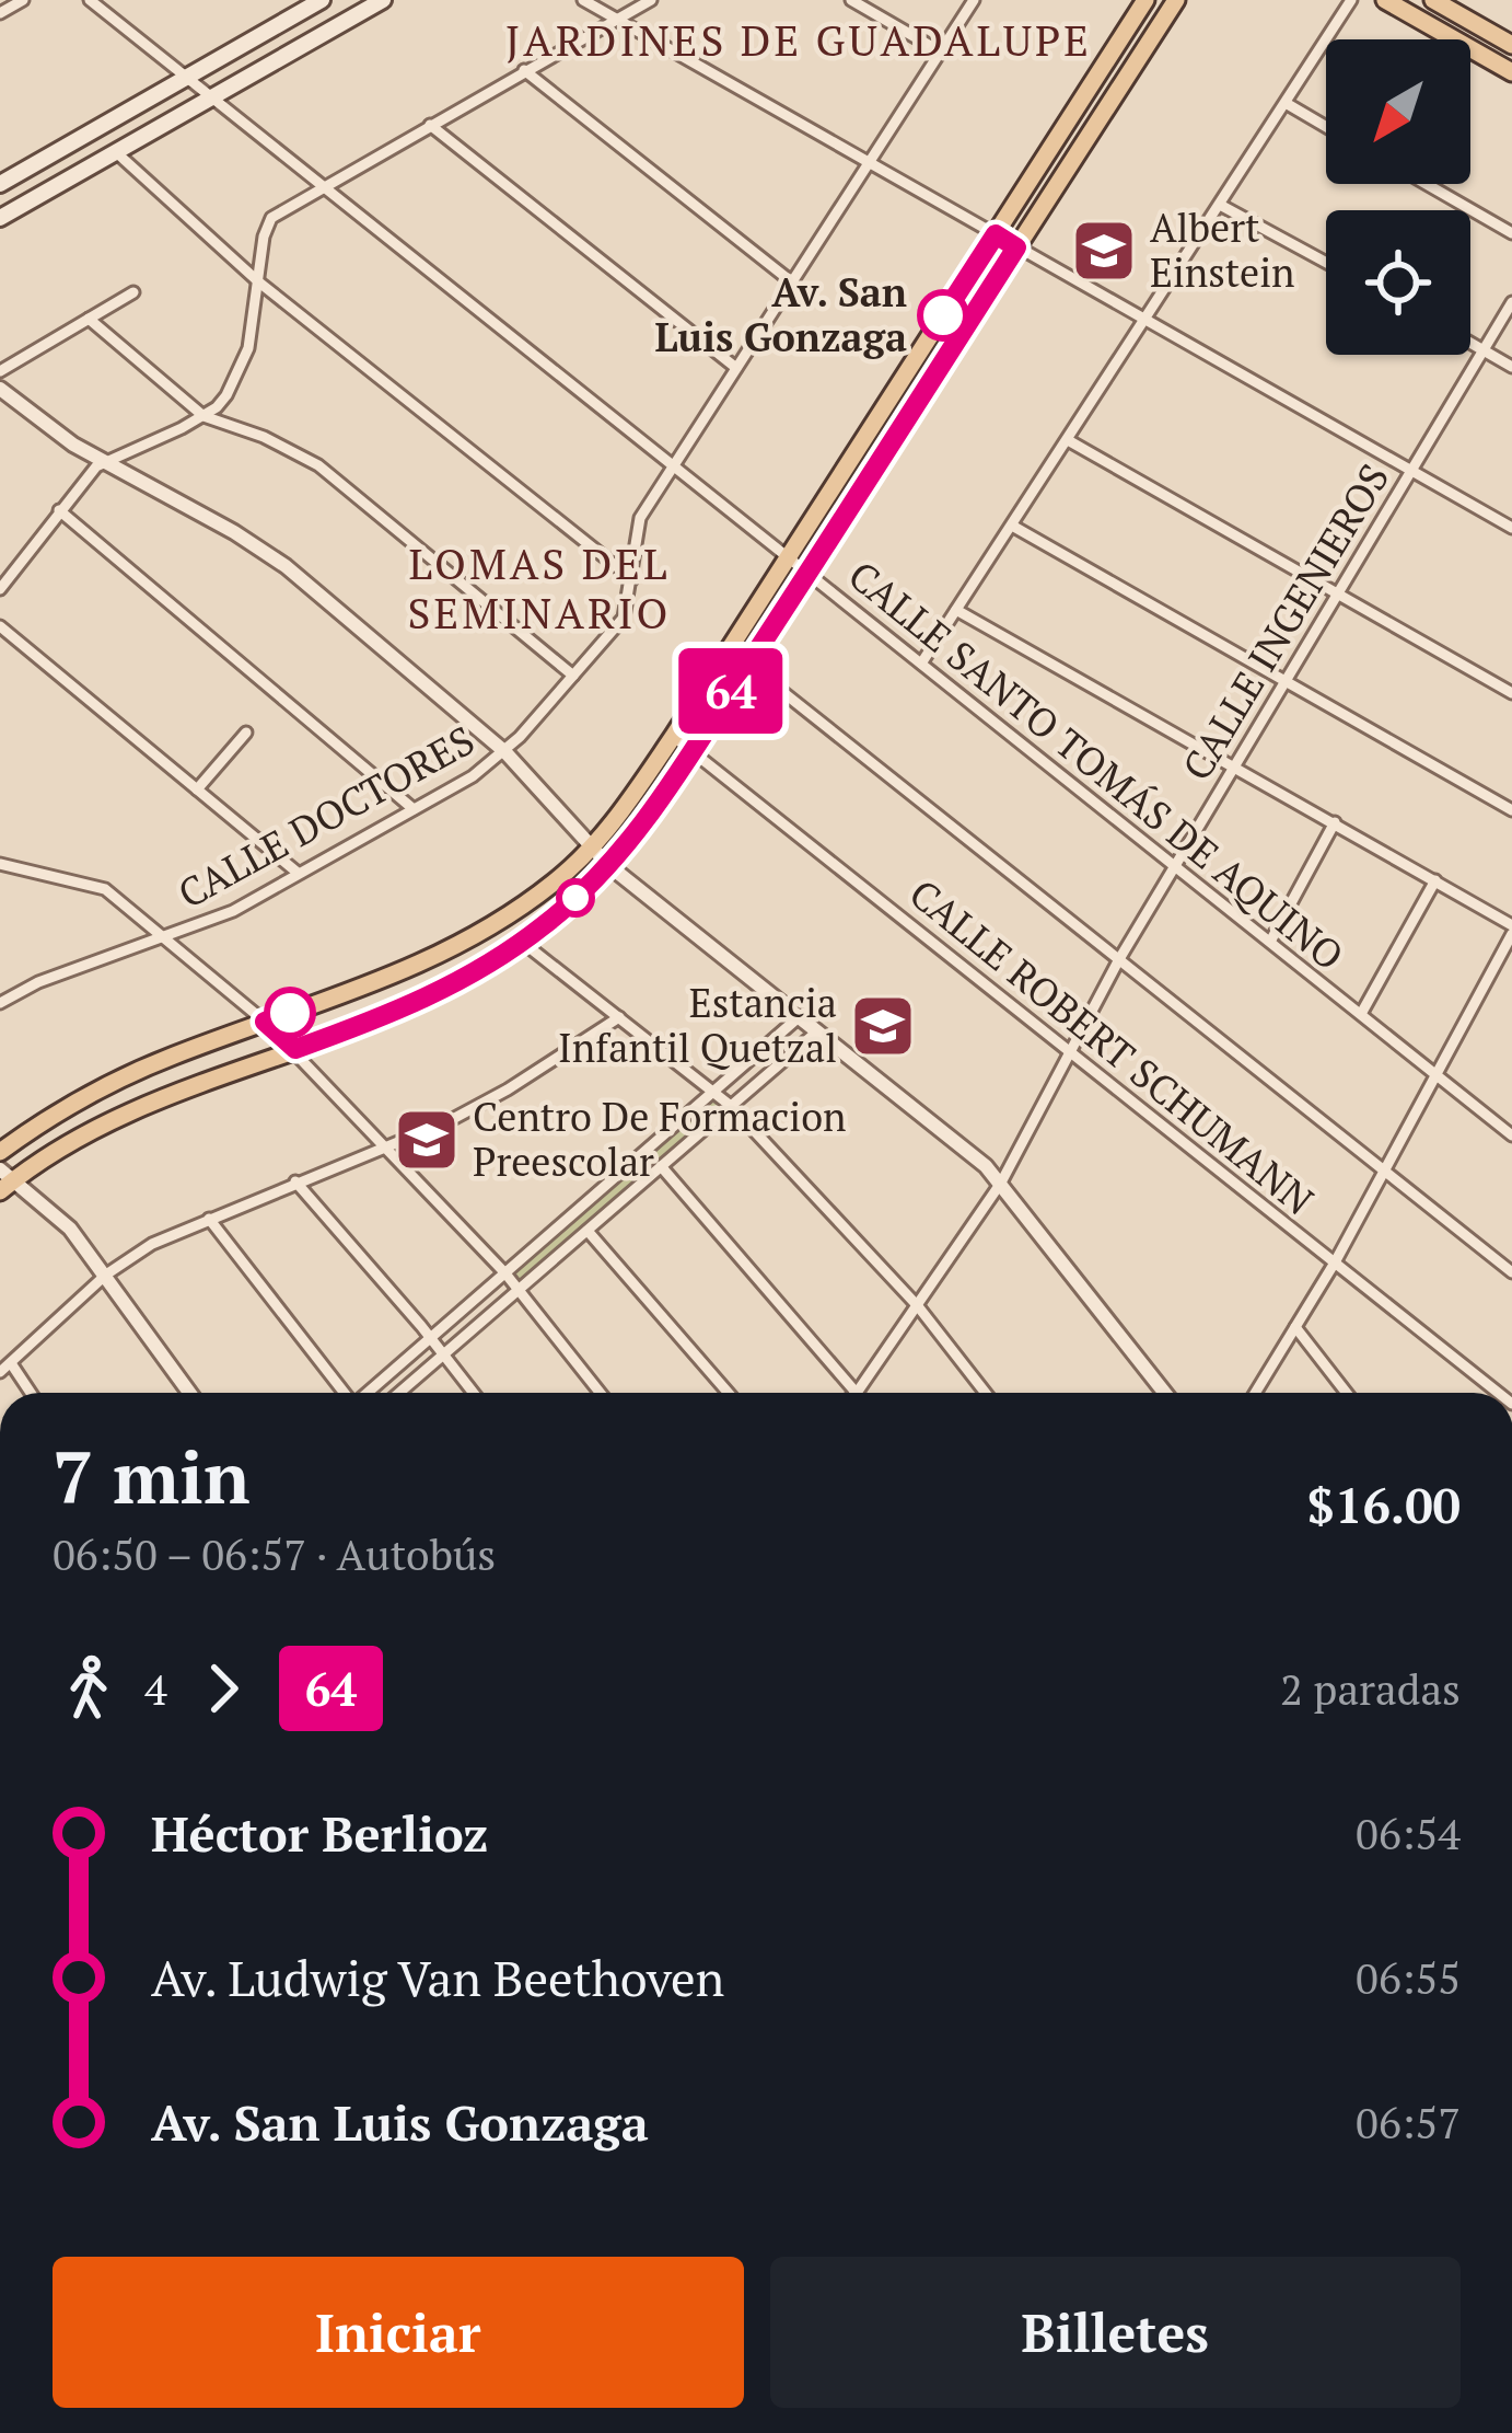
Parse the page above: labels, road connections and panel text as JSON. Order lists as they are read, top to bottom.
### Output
{
  "streets": {
    "street": [
      "CALLE INGENIEROS",
      "CALLE SANTO TOMÁS DE AQUINO",
      "CALLE DOCTORES",
      "CALLE ROBERT SCHUMANN"
    ]
  },
  "crossings": [
    ["CALLE INGENIEROS", "CALLE SANTO TOMÁS DE AQUINO"],
    ["CALLE INGENIEROS", "CALLE ROBERT SCHUMANN"],
    ["CALLE SANTO TOMÁS DE AQUINO", "CALLE DOCTORES"]
  ],
  "districts": ["JARDINES DE GUADALUPE", "LOMAS DEL SEMINARIO"],
  "places": {
    "school or university": ["Albert Einstein", "Estancia Infantil Quetzal", "Centro De Formacion Preescolar"],
    "other": ["Av. San Luis Gonzaga"]
  },
  "lines": ["bus line 64"],
  "north": "bottom left",
  "page": {
    "on_map": "64",
    "heading": ["7 min", "06:50 – 06:57 · Autobús", "$16.00"],
    "legs": ["4", "64", "2 paradas"],
    "list": [
      {
        "name": "Héctor Berlioz",
        "value": "06:54"
      },
      {
        "name": "Av. Ludwig Van Beethoven",
        "value": "06:55"
      },
      {
        "name": "Av. San Luis Gonzaga",
        "value": "06:57"
      }
    ],
    "buttons": ["Iniciar", "Billetes"]
  }
}
